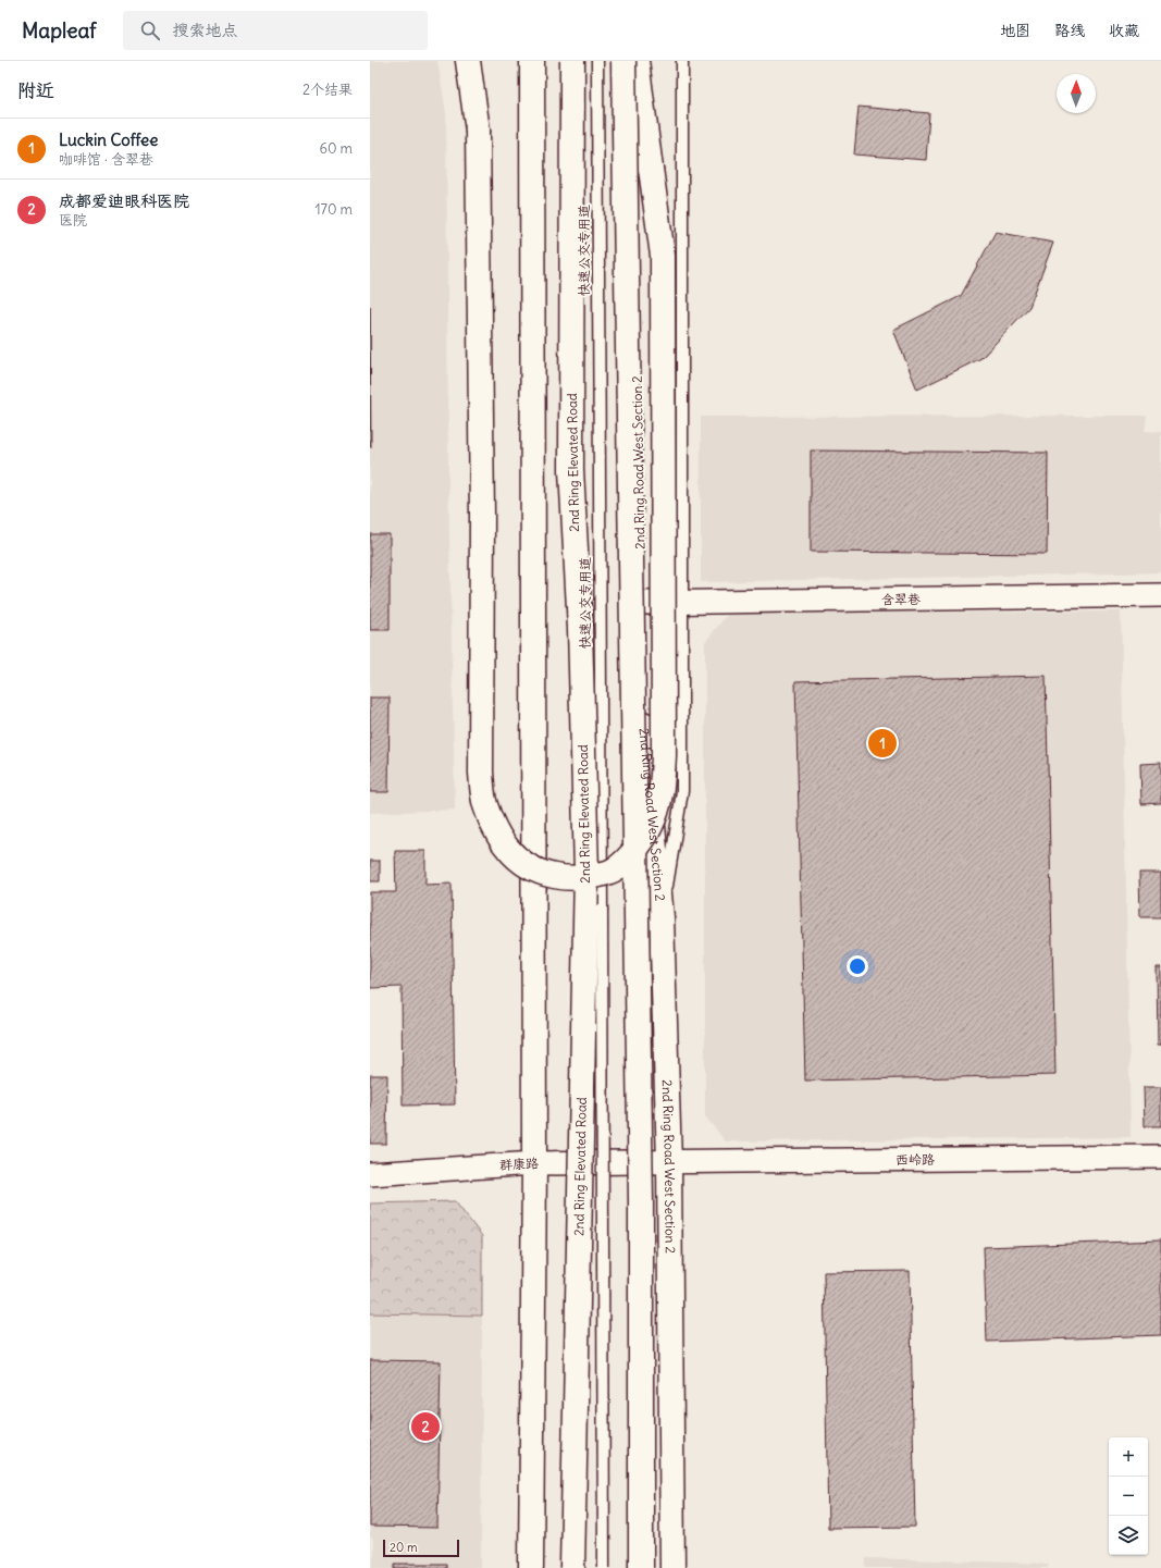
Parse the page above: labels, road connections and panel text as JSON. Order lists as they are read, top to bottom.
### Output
{
  "streets": {
    "main road": ["2nd Ring Elevated Road", "2nd Ring Road West Section 2"],
    "street": ["含翠巷", "西岭路", "群康路"],
    "lane": ["快速公交专用道"]
  },
  "crossings": [
    ["2nd Ring Road West Section 2", "含翠巷"],
    ["2nd Ring Road West Section 2", "西岭路"],
    ["2nd Ring Road West Section 2", "群康路"],
    ["西岭路", "群康路"]
  ],
  "scale_bar": "20 m",
  "north": "top",
  "page": {
    "header": "Mapleaf",
    "search": "搜索地点",
    "nav": ["地图", "路线", "收藏"],
    "heading": ["附近", "2个结果"],
    "list": [
      {
        "mark": "1",
        "name": "Luckin Coffee",
        "note": "咖啡馆 · 含翠巷",
        "value": "60 m"
      },
      {
        "mark": "2",
        "name": "成都爱迪眼科医院",
        "note": "医院",
        "value": "170 m"
      }
    ],
    "pins": ["1", "2"],
    "map_buttons": ["+", "−"],
    "scale": "20 m"
  }
}
